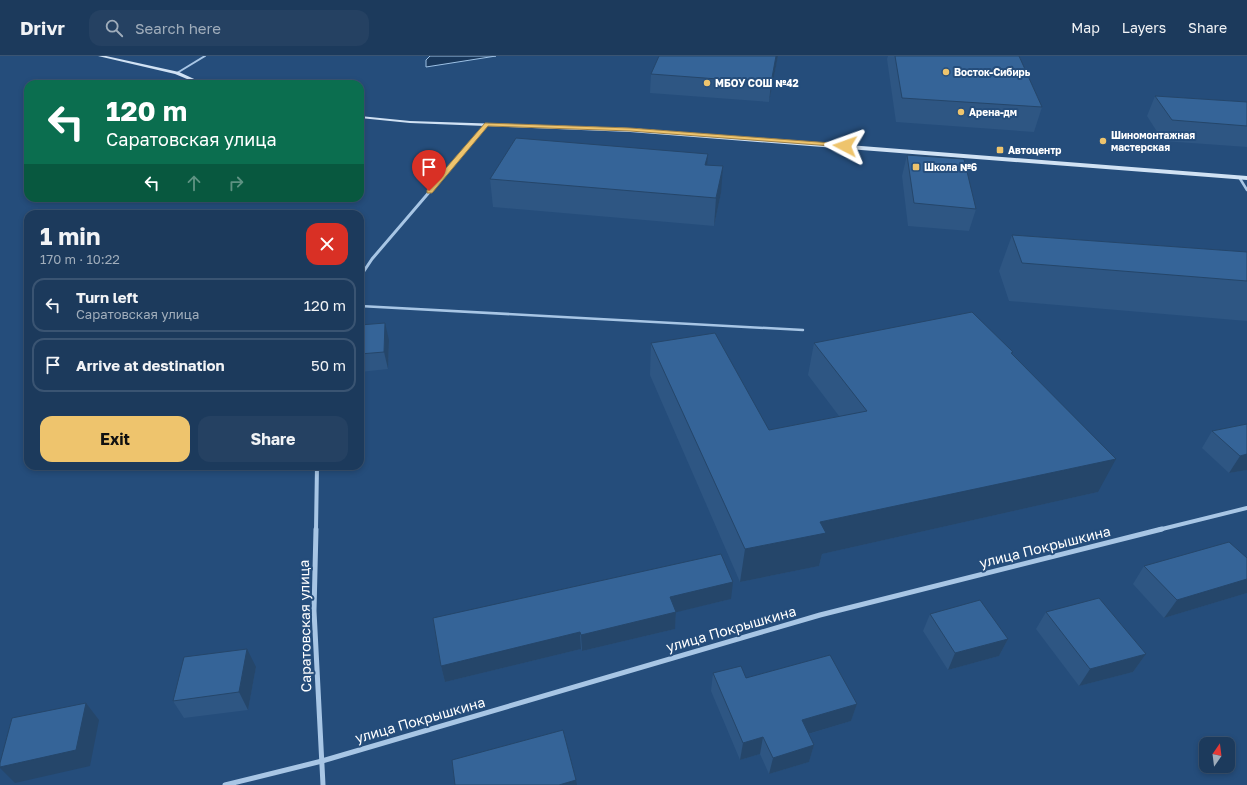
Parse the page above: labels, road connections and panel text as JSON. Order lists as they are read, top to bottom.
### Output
{
  "streets": {
    "street": ["улица Покрышкина", "Саратовская улица"]
  },
  "crossings": [
    ["улица Покрышкина", "Саратовская улица"]
  ],
  "places": {
    "other": [
      "Восток-Сибирь",
      "МБОУ СОШ №42",
      "Арена-дм",
      "Шиномонтажная мастерская"
    ],
    "transit": ["Автоцентр", "Школа №6"]
  },
  "north": "top",
  "page": {
    "header": "Drivr",
    "search": "Search here",
    "nav": ["Map", "Layers", "Share"],
    "turn": ["120 m", "Саратовская улица"],
    "heading": ["1 min", "170 m · 10:22"],
    "list": [
      {
        "name": "Turn left",
        "note": "Саратовская улица",
        "value": "120 m"
      },
      {
        "name": "Arrive at destination",
        "value": "50 m"
      }
    ],
    "buttons": ["Exit", "Share"]
  }
}
